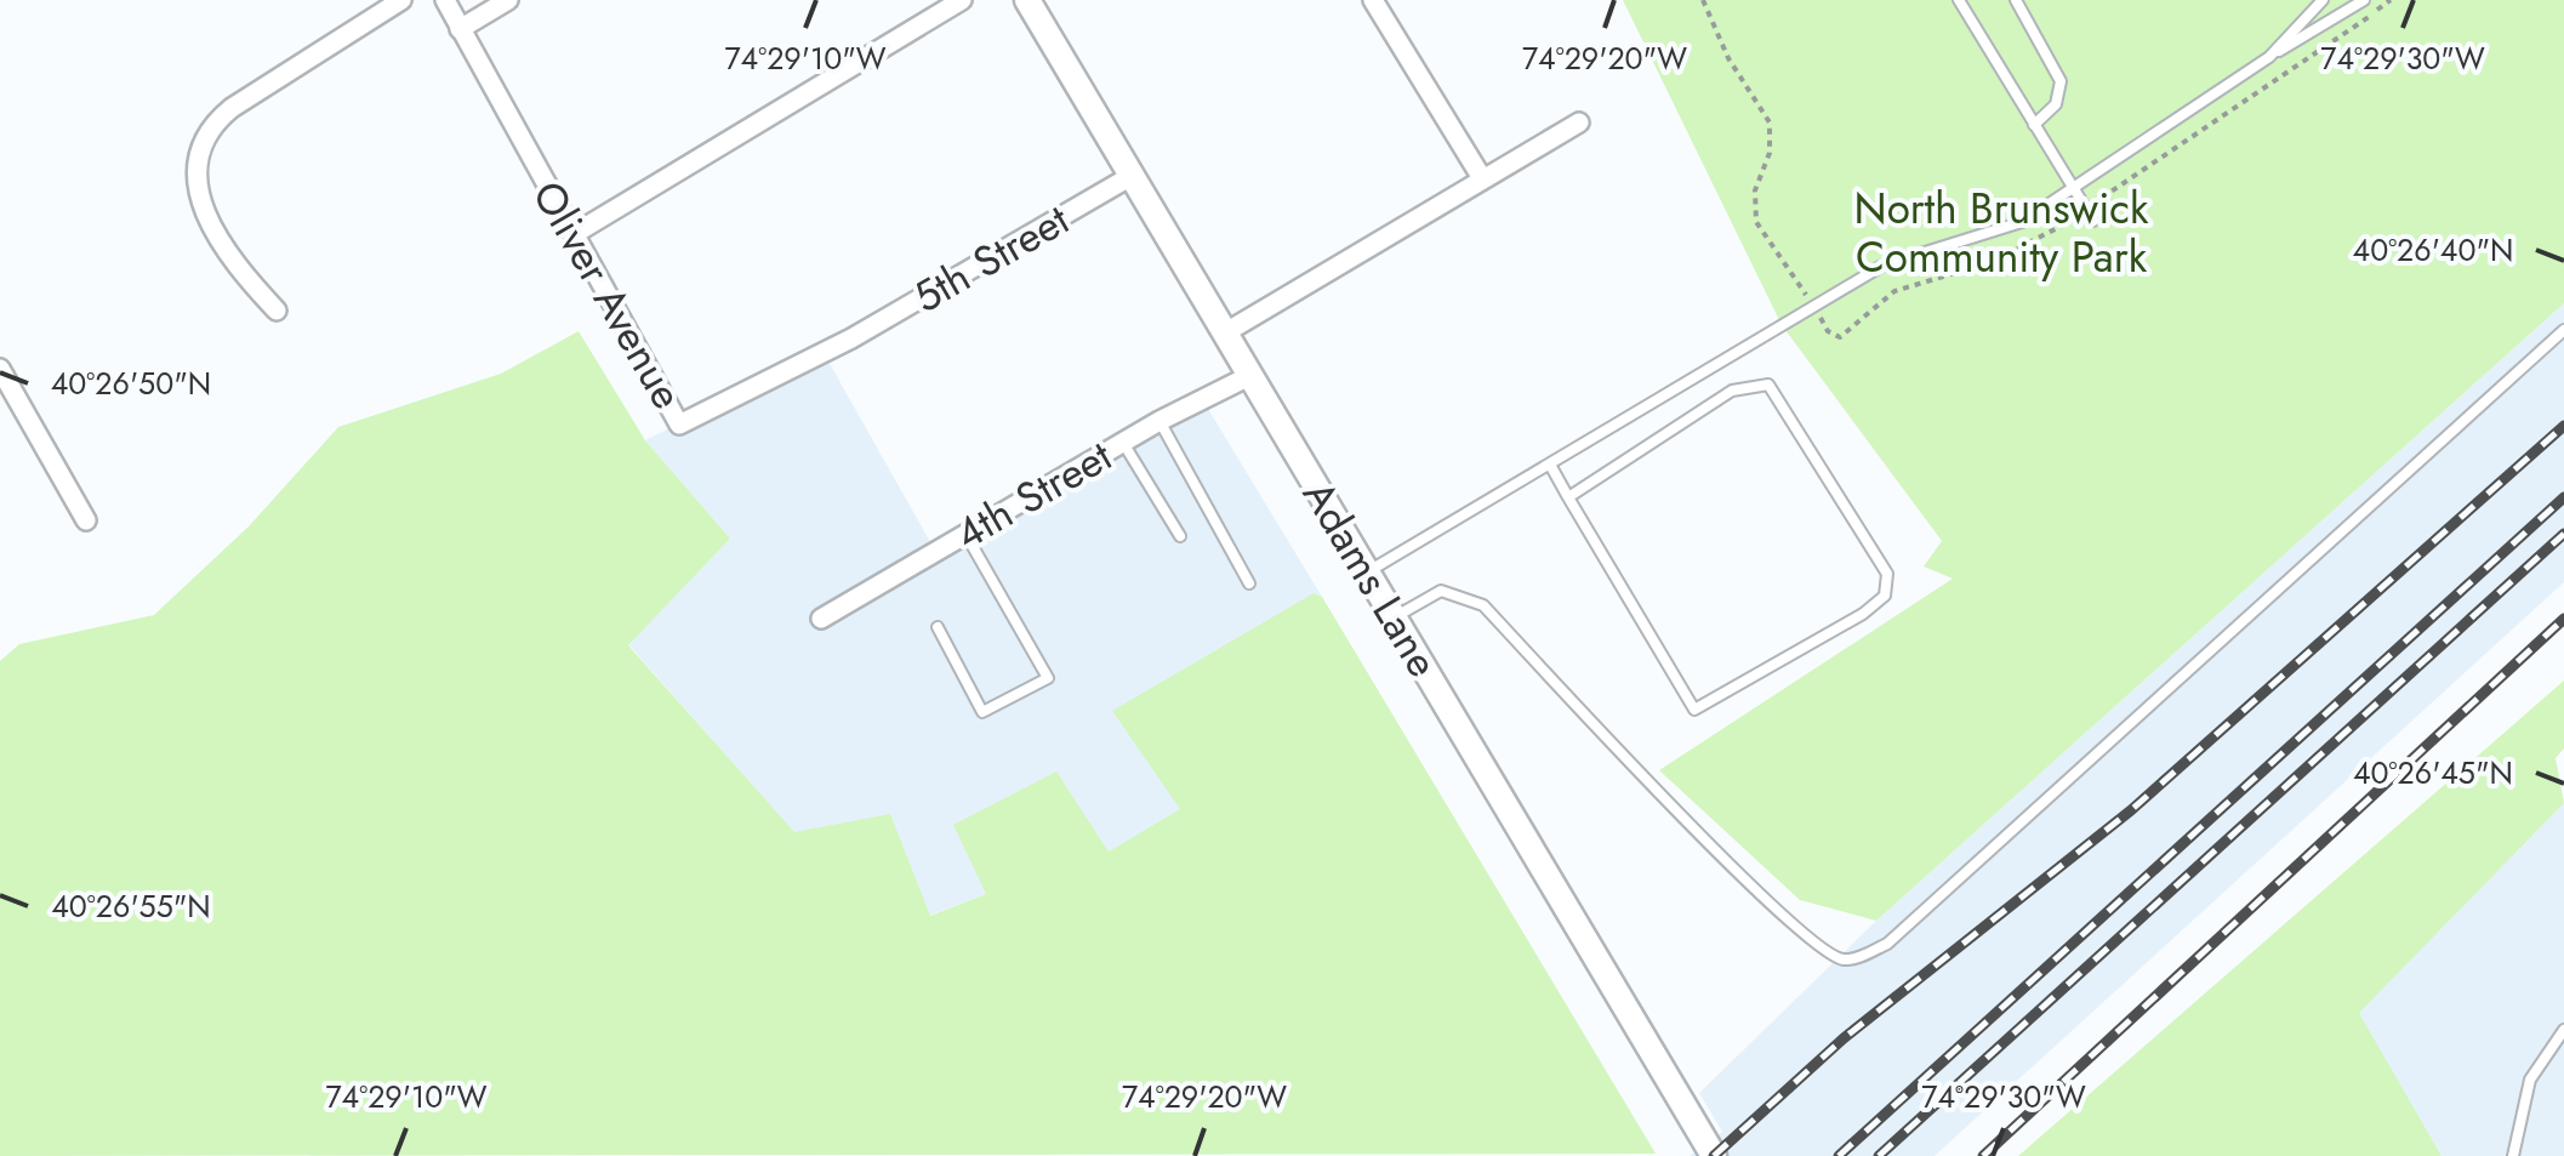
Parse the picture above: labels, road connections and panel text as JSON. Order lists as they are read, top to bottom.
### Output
{
  "streets": {
    "street": [
      "5th Street",
      "Oliver Avenue",
      "4th Street",
      "Adams Lane"
    ]
  },
  "crossings": [
    ["5th Street", "Oliver Avenue"],
    ["5th Street", "Adams Lane"],
    ["4th Street", "Adams Lane"]
  ],
  "parks": ["North Brunswick Community Park"],
  "coordinates": [
    "74°29'10\"W",
    "74°29'20\"W",
    "74°29'30\"W",
    "40°26'40\"N",
    "40°26'50\"N",
    "40°26'45\"N",
    "40°26'55\"N"
  ]
}
